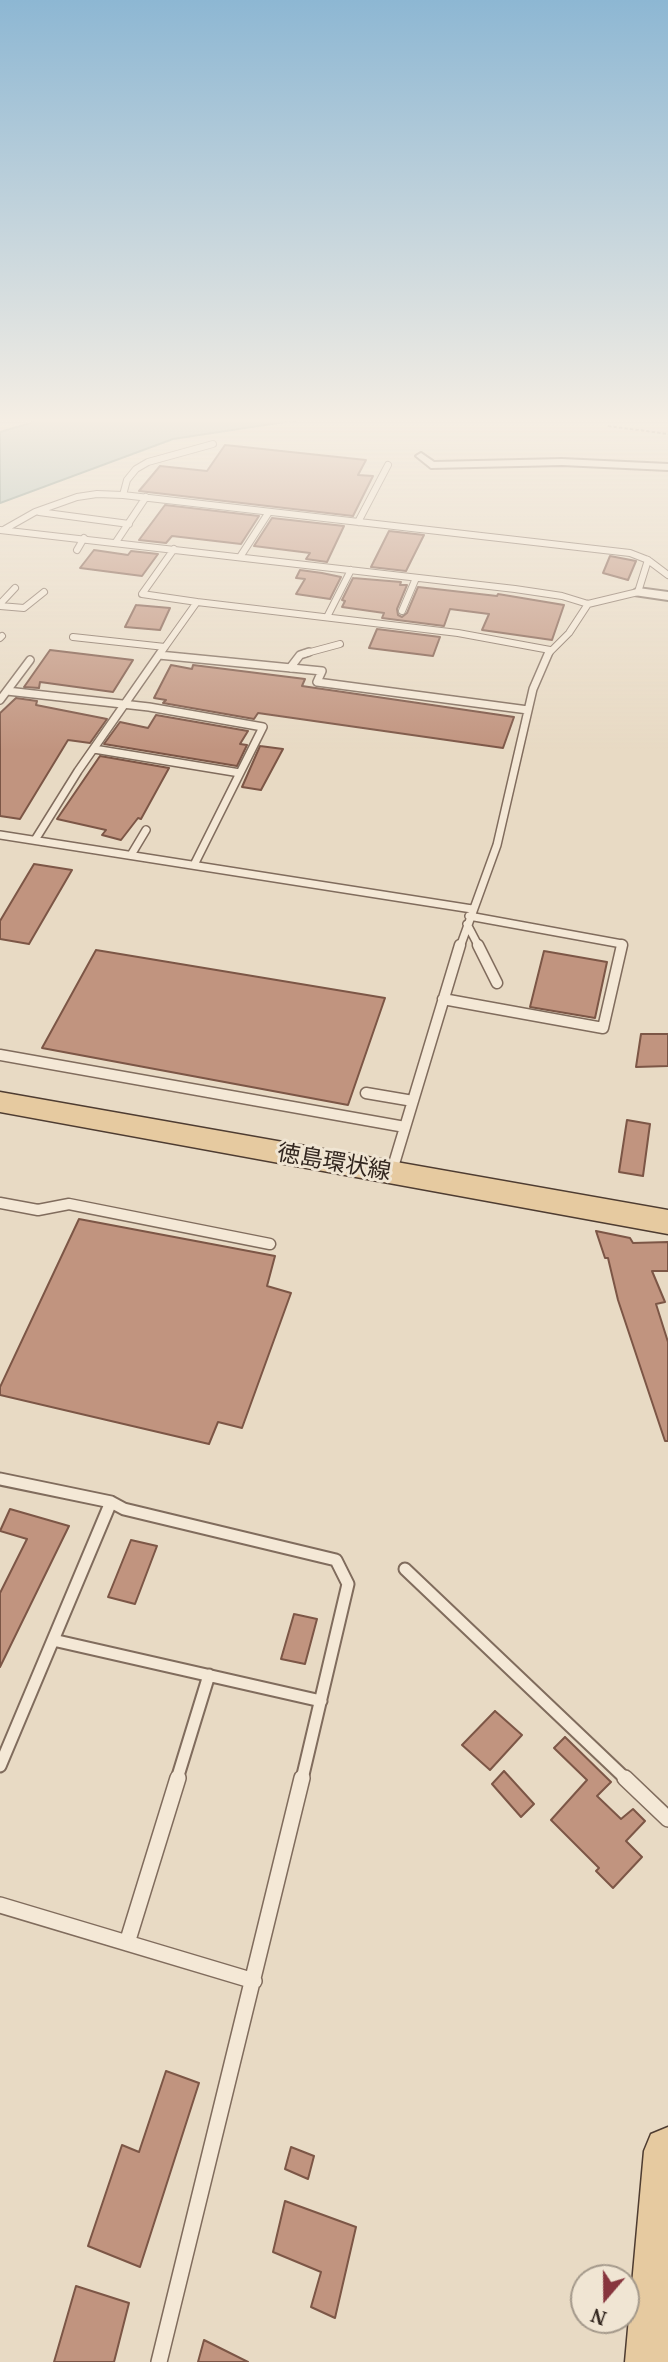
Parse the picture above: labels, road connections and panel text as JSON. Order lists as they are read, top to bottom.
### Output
{
  "streets": {
    "main road": ["徳島環状線"]
  },
  "north": "bottom"
}
